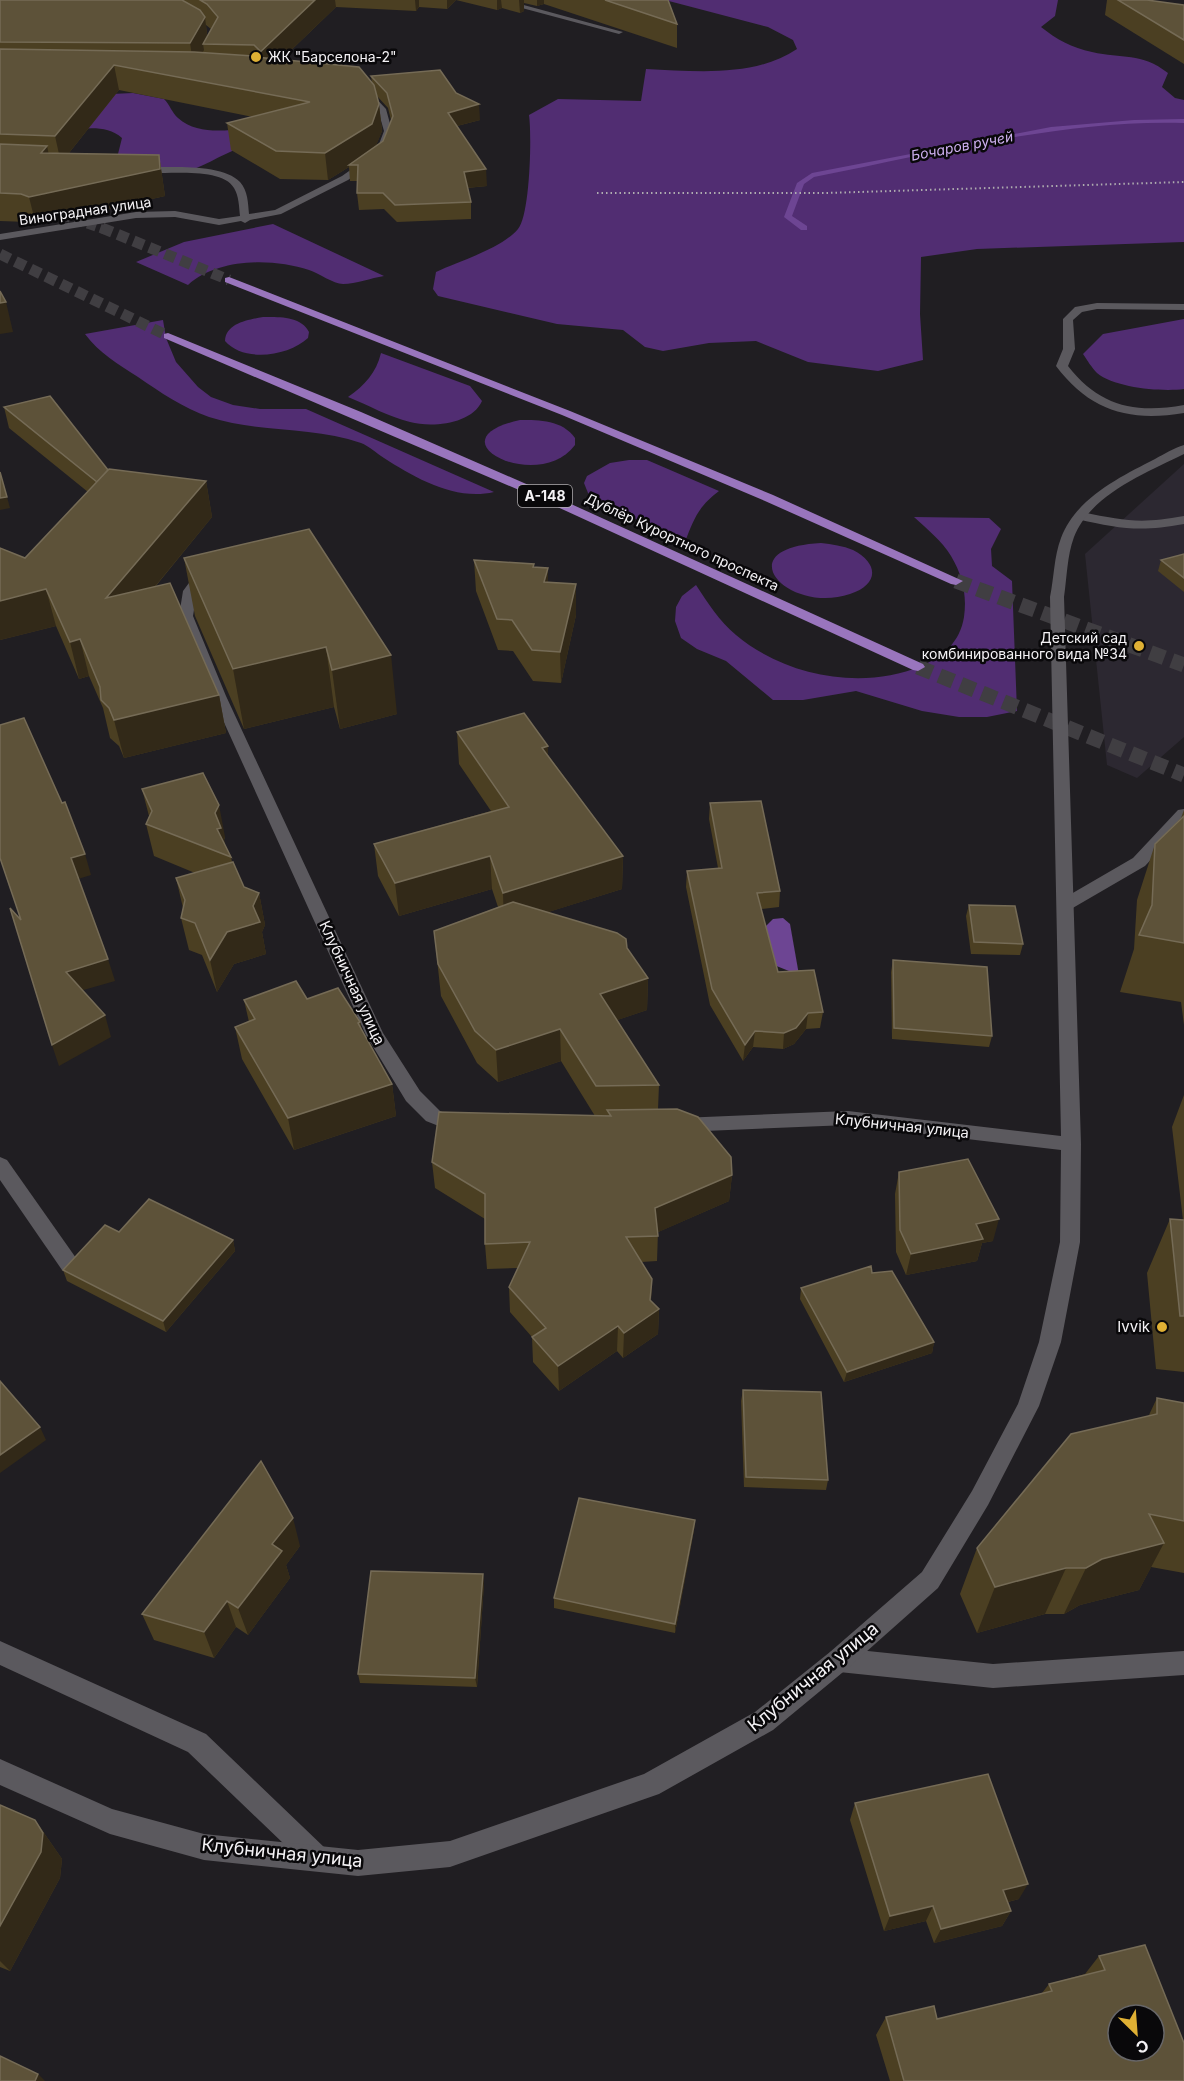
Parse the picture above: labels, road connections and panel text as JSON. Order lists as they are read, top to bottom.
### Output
{
  "streets": {
    "main road": ["А-148", "Дублёр Курортного проспекта"],
    "street": ["Виноградная улица", "Клубничная улица"]
  },
  "water": ["Бочаров ручей"],
  "places": ["ЖК \"Барселона-2\"", "Детский сад комбинированного вида №34", "Ivvik"],
  "north": "bottom right"
}
